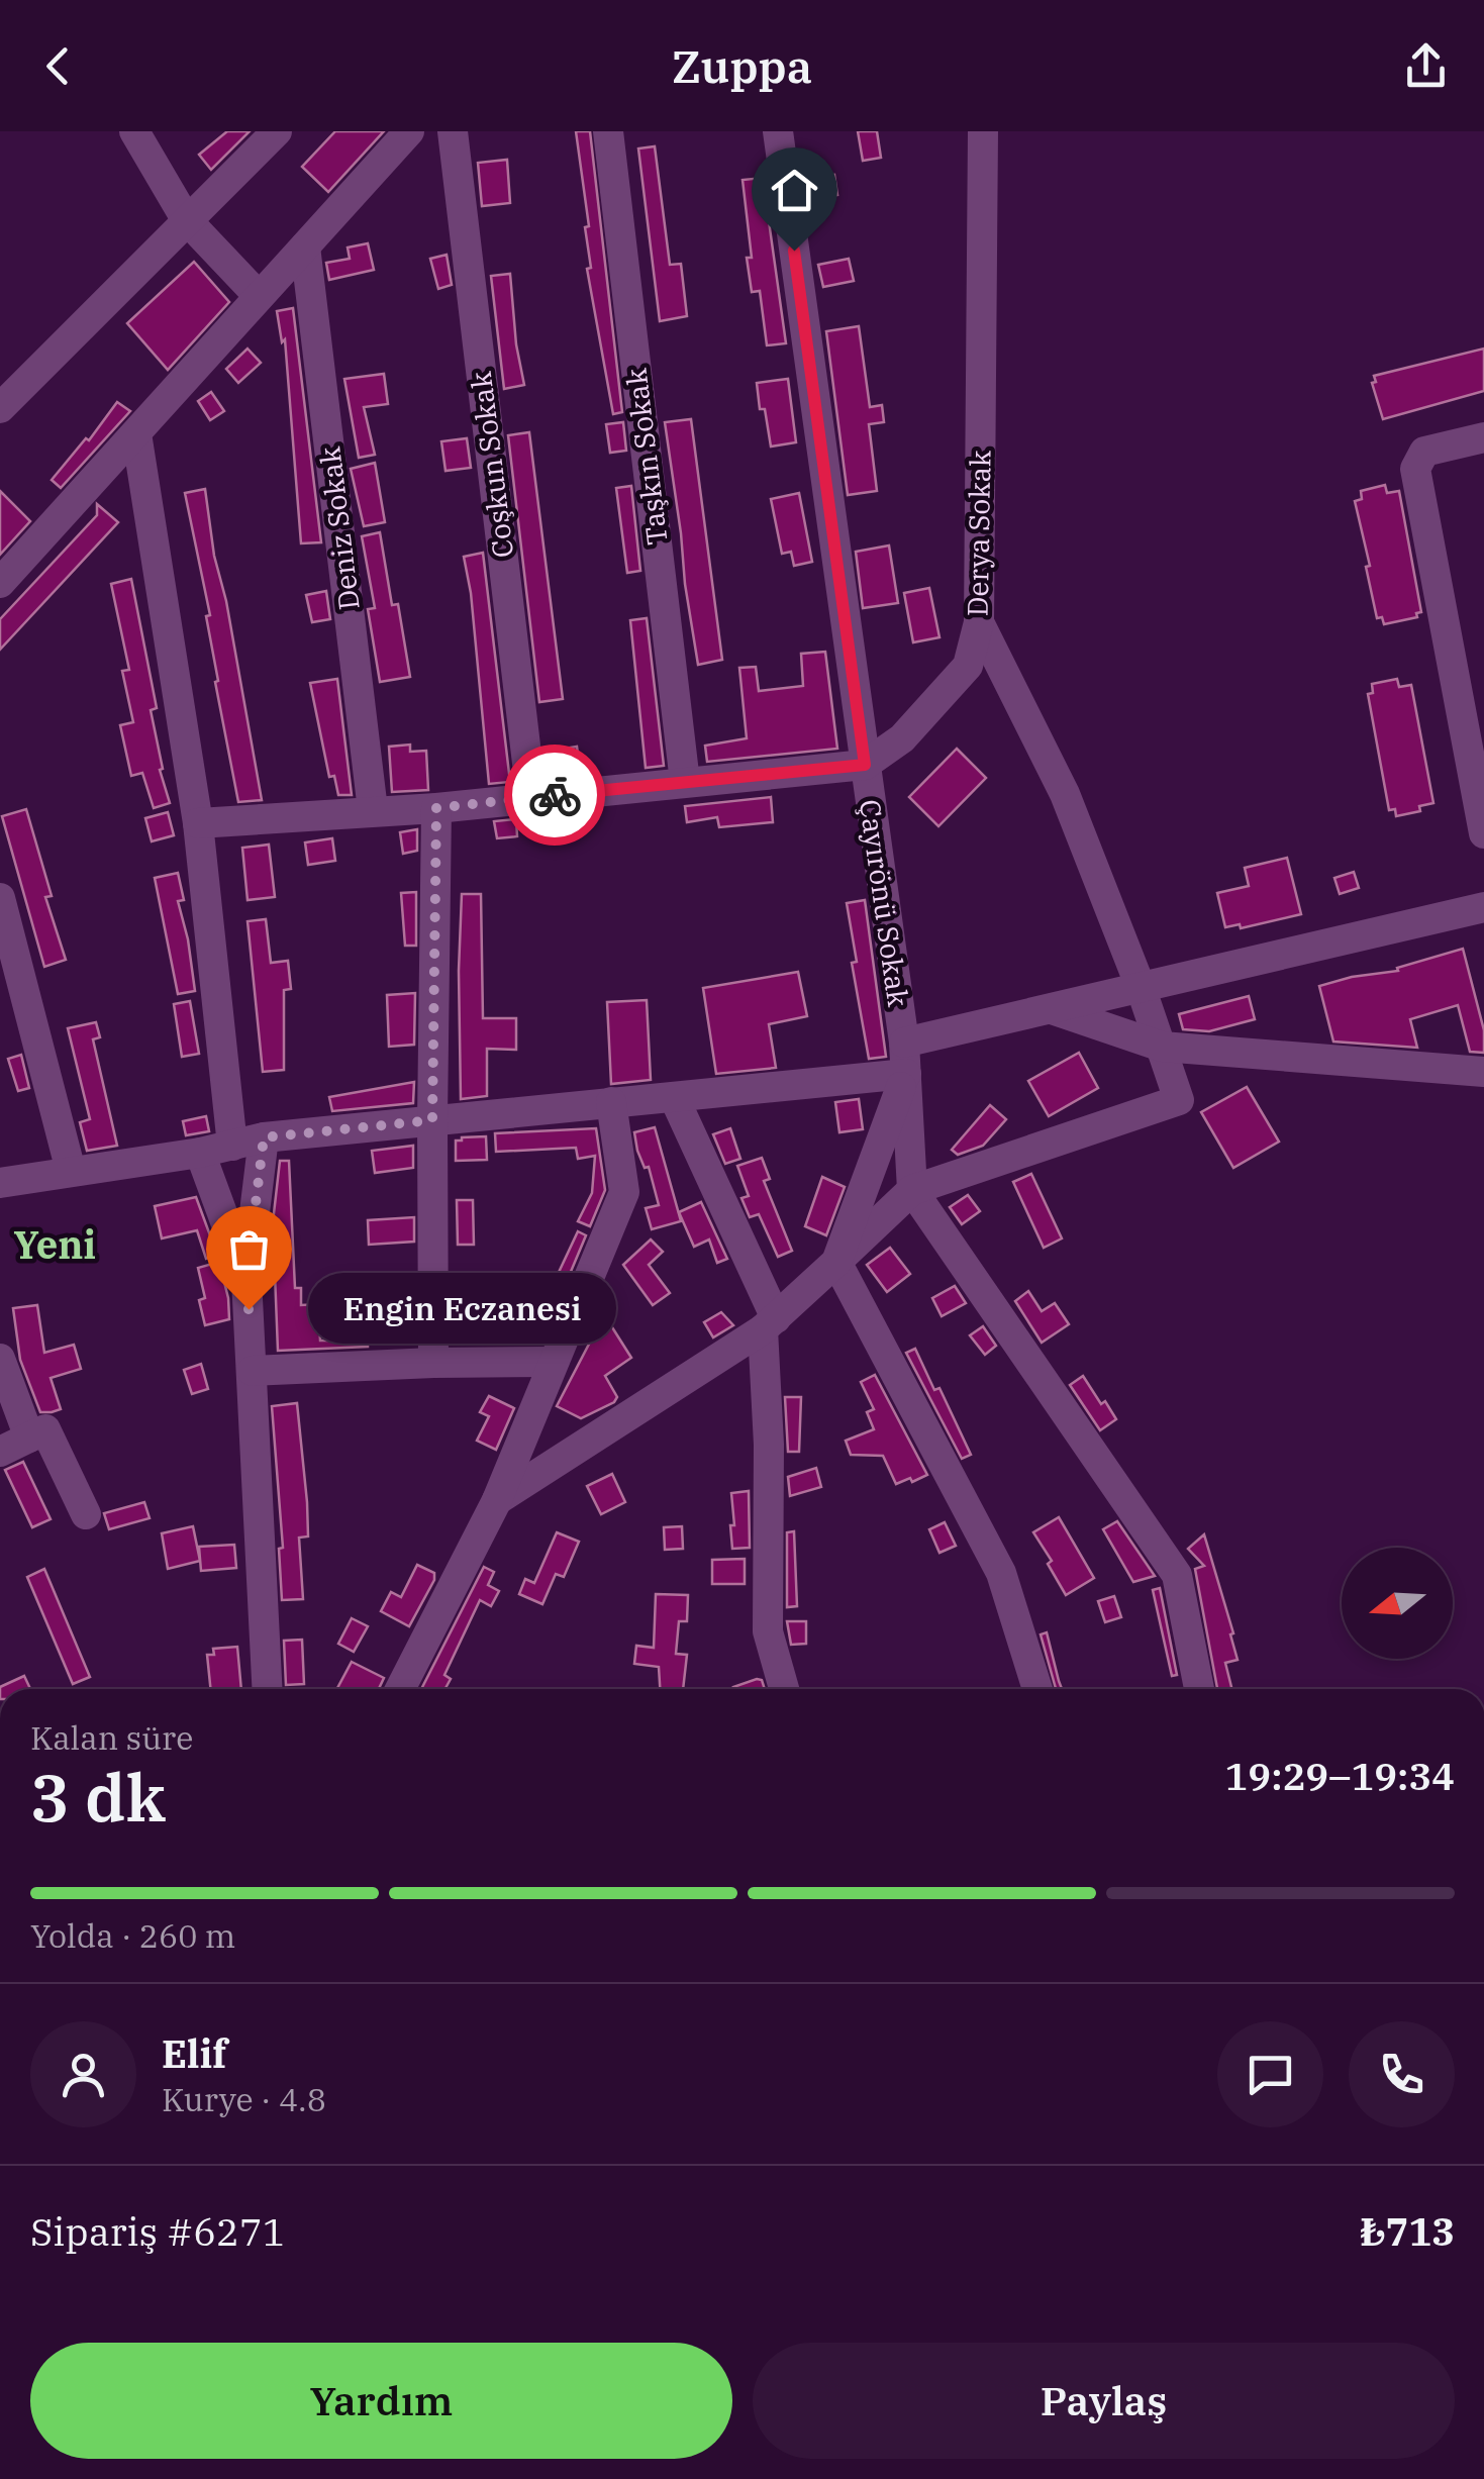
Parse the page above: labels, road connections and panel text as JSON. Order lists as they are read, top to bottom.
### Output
{
  "streets": {
    "street": [
      "Taşkın Sokak",
      "Coşkun Sokak",
      "Deniz Sokak",
      "Derya Sokak",
      "Çayırönü Sokak"
    ]
  },
  "crossings": [
    ["Derya Sokak", "Çayırönü Sokak"]
  ],
  "districts": ["Yeni"],
  "places": ["Engin Eczanesi"],
  "north": "left",
  "page": {
    "header": "Zuppa",
    "bubble": "Engin Eczanesi",
    "heading": ["3 dk", "Kalan süre", "19:29–19:34"],
    "panel": [
      "Elif",
      "Kurye · 4.8",
      "Sipariş #6271",
      "₺713"
    ],
    "bar": "Yolda · 260 m",
    "buttons": ["Yardım", "Paylaş"]
  }
}
